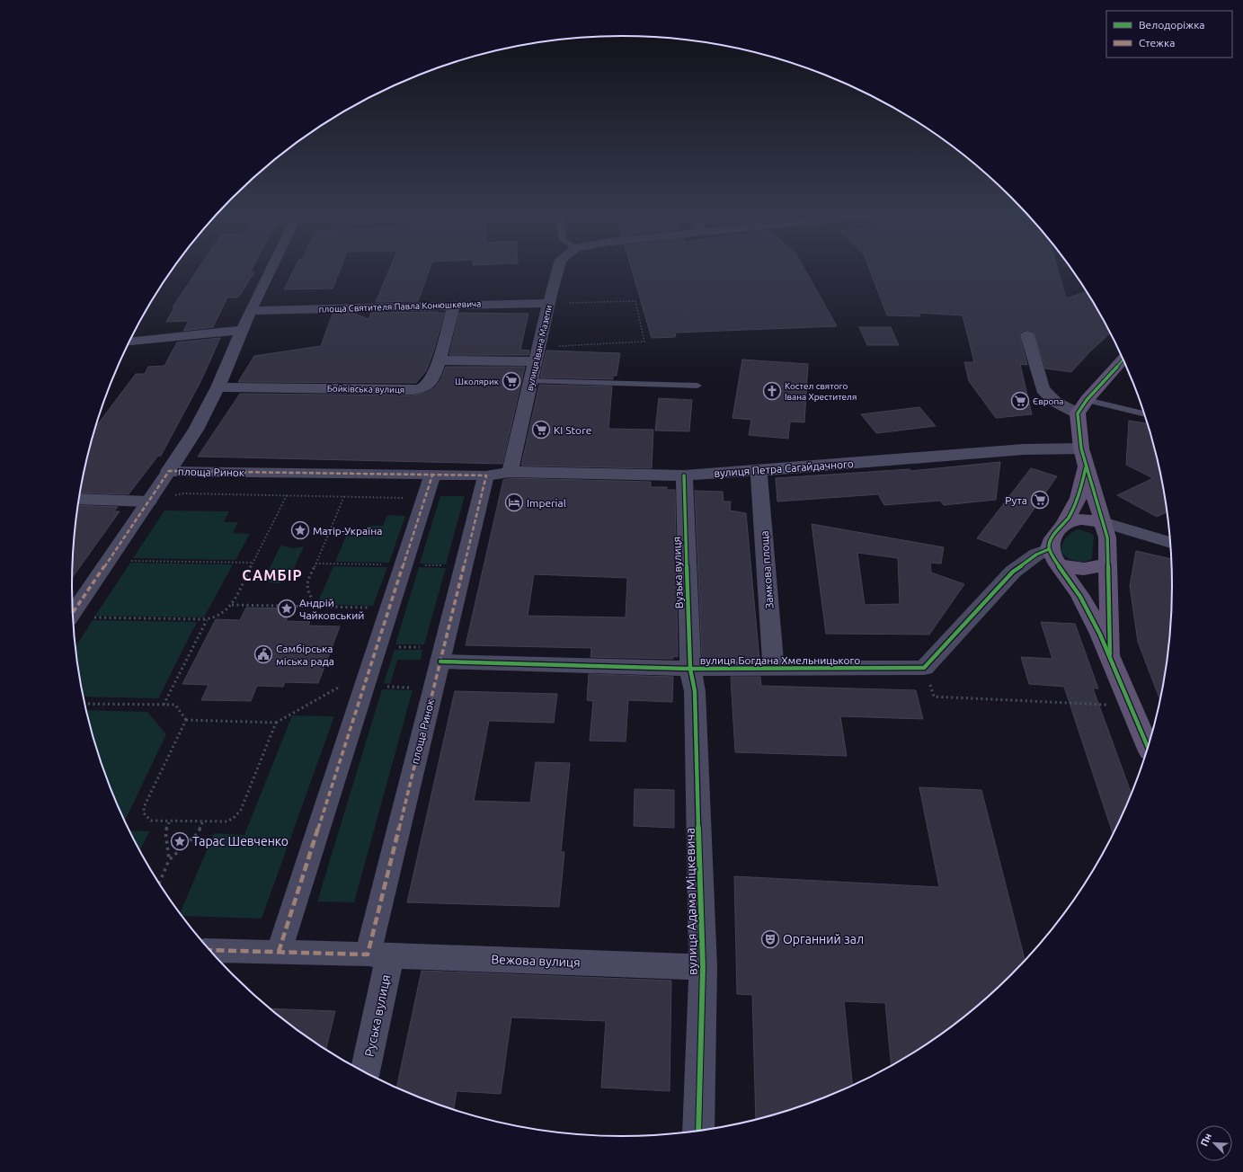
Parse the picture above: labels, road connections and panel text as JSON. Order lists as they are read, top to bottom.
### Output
{
  "streets": {
    "street": [
      "площа Святителя Павла Конюшкевича",
      "вулиця Івана Мазепи",
      "Бойківська вулиця",
      "вулиця Петра Сагайдачного",
      "площа Ринок",
      "Замкова площа",
      "Вузька вулиця",
      "вулиця Богдана Хмельницького",
      "вулиця Адама Міцкевича",
      "Вежова вулиця",
      "Руська вулиця"
    ]
  },
  "crossings": [
    ["площа Святителя Павла Конюшкевича", "вулиця Івана Мазепи"],
    ["площа Святителя Павла Конюшкевича", "Бойківська вулиця"],
    ["вулиця Івана Мазепи", "вулиця Петра Сагайдачного"],
    ["вулиця Петра Сагайдачного", "площа Ринок"],
    ["вулиця Петра Сагайдачного", "Замкова площа"],
    ["вулиця Петра Сагайдачного", "Вузька вулиця"],
    ["площа Ринок", "вулиця Богдана Хмельницького"],
    ["площа Ринок", "Вежова вулиця"],
    ["площа Ринок", "Руська вулиця"],
    ["Замкова площа", "вулиця Богдана Хмельницького"],
    ["Вузька вулиця", "вулиця Богдана Хмельницького"],
    ["Вузька вулиця", "вулиця Адама Міцкевича"],
    ["вулиця Богдана Хмельницького", "вулиця Адама Міцкевича"],
    ["вулиця Адама Міцкевича", "Вежова вулиця"],
    ["Вежова вулиця", "Руська вулиця"]
  ],
  "districts": ["САМБІР"],
  "places": {
    "supermarket": [
      "Школярик",
      "Європа",
      "KI Store",
      "Рута"
    ],
    "church": ["Костел святого Івана Хрестителя"],
    "hotel": ["Imperial"],
    "place": ["Матір-Україна", "Андрій Чайковський", "Тарас Шевченко"],
    "public building": ["Самбірська міська рада"],
    "theatre": ["Органний зал"]
  },
  "legend": ["Велодоріжка", "Стежка"],
  "north": "top left"
}
